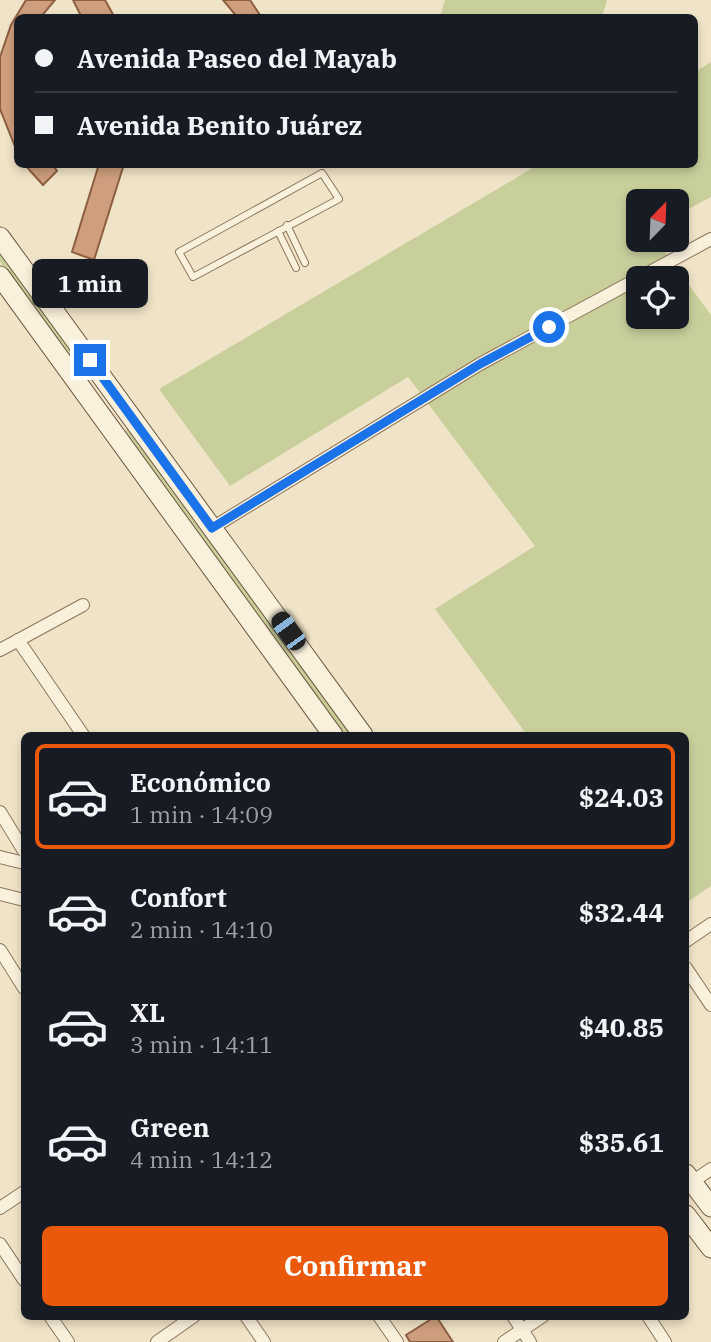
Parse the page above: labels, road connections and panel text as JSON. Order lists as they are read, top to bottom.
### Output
{
  "north": "top right",
  "page": {
    "banner": ["Avenida Paseo del Mayab", "Avenida Benito Juárez"],
    "bubble": "1 min",
    "list": [
      {
        "name": "Económico",
        "note": "1 min · 14:09",
        "value": "$24.03"
      },
      {
        "name": "Confort",
        "note": "2 min · 14:10",
        "value": "$32.44"
      },
      {
        "name": "XL",
        "note": "3 min · 14:11",
        "value": "$40.85"
      },
      {
        "name": "Green",
        "note": "4 min · 14:12",
        "value": "$35.61"
      }
    ],
    "buttons": "Confirmar"
  }
}
